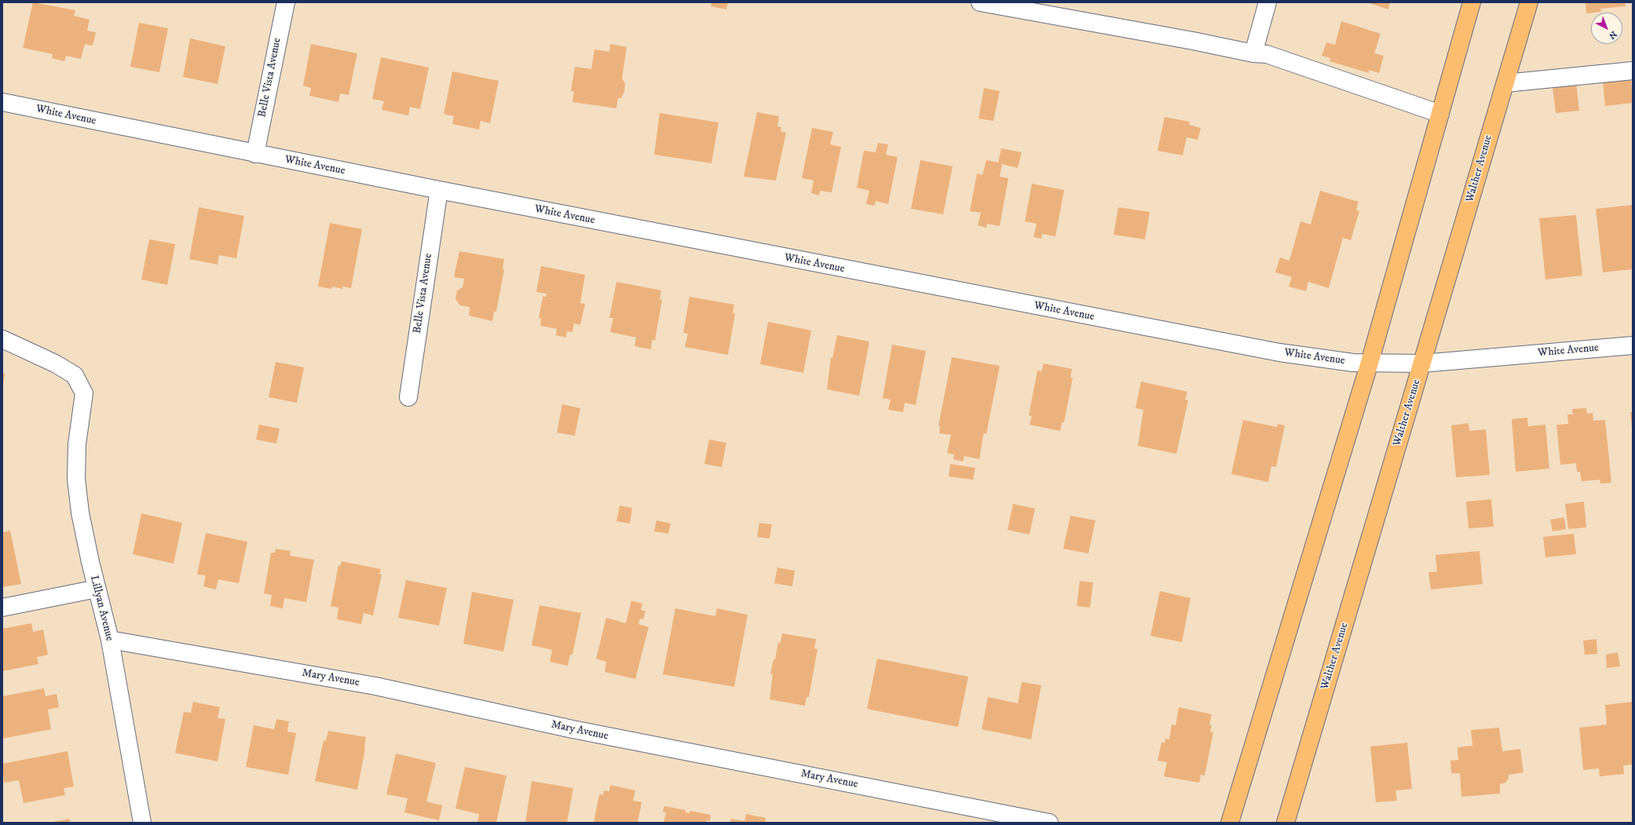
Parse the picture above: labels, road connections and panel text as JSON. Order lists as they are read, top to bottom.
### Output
{
  "streets": {
    "main road": ["Walther Avenue"],
    "street": [
      "Belle Vista Avenue",
      "White Avenue",
      "Lillyan Avenue",
      "Mary Avenue"
    ]
  },
  "crossings": [
    ["Belle Vista Avenue", "White Avenue"],
    ["White Avenue", "Walther Avenue"],
    ["Lillyan Avenue", "Mary Avenue"]
  ],
  "north": "bottom right"
}
